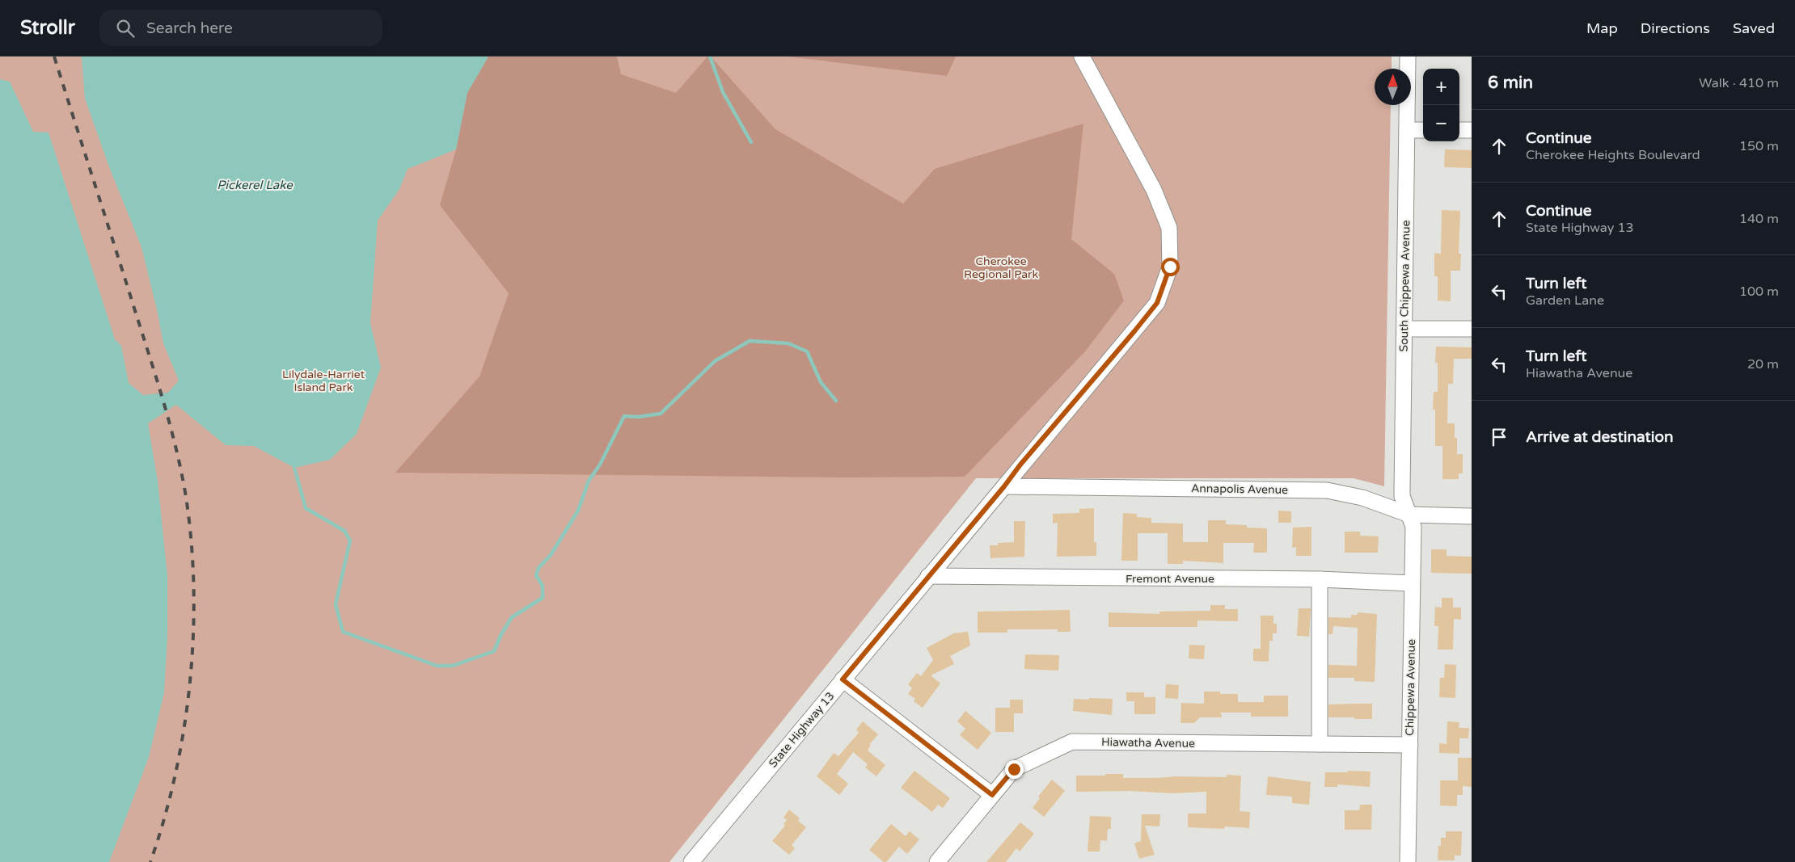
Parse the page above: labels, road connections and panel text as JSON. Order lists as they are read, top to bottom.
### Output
{
  "streets": {
    "street": [
      "South Chippewa Avenue",
      "Annapolis Avenue",
      "Fremont Avenue",
      "Chippewa Avenue",
      "State Highway 13",
      "Hiawatha Avenue"
    ]
  },
  "crossings": [
    ["South Chippewa Avenue", "Annapolis Avenue"],
    ["South Chippewa Avenue", "Chippewa Avenue"],
    ["Annapolis Avenue", "Chippewa Avenue"],
    ["Annapolis Avenue", "State Highway 13"],
    ["Fremont Avenue", "Chippewa Avenue"],
    ["Fremont Avenue", "State Highway 13"],
    ["Chippewa Avenue", "Hiawatha Avenue"]
  ],
  "water": ["Pickerel Lake"],
  "parks": ["Cherokee Regional Park", "Lilydale-Harriet Island Park"],
  "north": "top",
  "page": {
    "header": "Strollr",
    "search": "Search here",
    "nav": ["Map", "Directions", "Saved"],
    "heading": ["6 min", "Walk · 410 m"],
    "map_buttons": ["+", "−"],
    "list": [
      ["Continue", "Cherokee Heights Boulevard", "150 m"],
      ["Continue", "State Highway 13", "140 m"],
      ["Turn left", "Garden Lane", "100 m"],
      ["Turn left", "Hiawatha Avenue", "20 m"],
      "Arrive at destination"
    ]
  }
}
